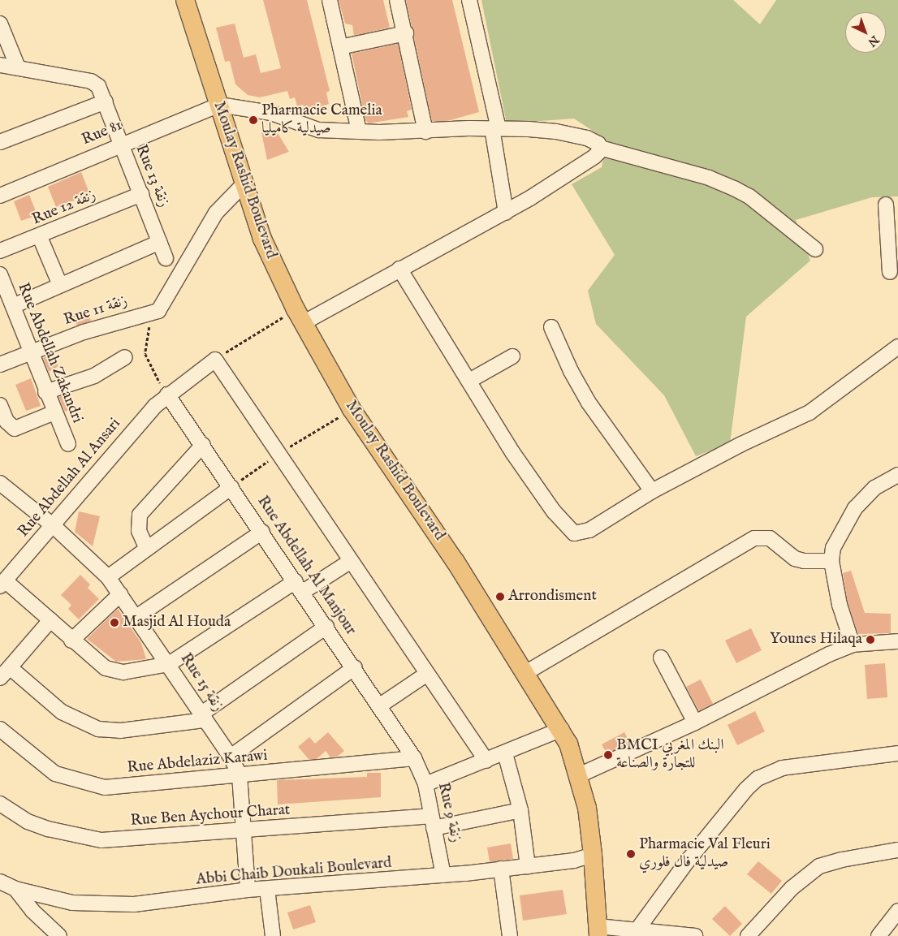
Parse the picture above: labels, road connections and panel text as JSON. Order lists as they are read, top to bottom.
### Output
{
  "streets": {
    "main road": ["Moulay Rashid Boulevard"],
    "street": [
      "Rue 81",
      "Rue 13 زنقة",
      "Rue 12 زنقة",
      "Rue 11 زنقة",
      "Rue Abdellah Zakandri",
      "Rue Abdellah Al Ansari",
      "Rue Abdellah Al Manjour",
      "Rue 15 زنقة",
      "Rue Abdelaziz Karawi",
      "Rue 9 زنقة",
      "Rue Ben Aychour Charat",
      "Abbi Chaib Doukali Boulevard"
    ]
  },
  "crossings": [
    ["Rue 81", "Rue 13 زنقة"],
    ["Rue 81", "Moulay Rashid Boulevard"],
    ["Rue 13 زنقة", "Rue 12 زنقة"],
    ["Moulay Rashid Boulevard", "Abbi Chaib Doukali Boulevard"],
    ["Rue 11 زنقة", "Rue Abdellah Zakandri"],
    ["Rue Abdellah Al Ansari", "Rue Abdellah Al Manjour"],
    ["Rue Abdellah Al Ansari", "Rue 15 زنقة"],
    ["Rue Abdellah Al Manjour", "Rue Abdelaziz Karawi"],
    ["Rue Abdellah Al Manjour", "Rue 9 زنقة"],
    ["Rue 15 زنقة", "Rue Abdelaziz Karawi"],
    ["Rue 15 زنقة", "Rue Ben Aychour Charat"],
    ["Rue 15 زنقة", "Abbi Chaib Doukali Boulevard"],
    ["Rue Abdelaziz Karawi", "Rue 9 زنقة"],
    ["Rue 9 زنقة", "Rue Ben Aychour Charat"],
    ["Rue 9 زنقة", "Abbi Chaib Doukali Boulevard"]
  ],
  "places": [
    "Pharmacie Camelia صيدلية كاميليا",
    "Arrondisment",
    "Masjid Al Houda",
    "Younes Hilaqa",
    "BMCI البنك المغربي للتجارة والصناعة",
    "Pharmacie Val Fleuri صيدلية فال فلوري"
  ],
  "north": "bottom right"
}
